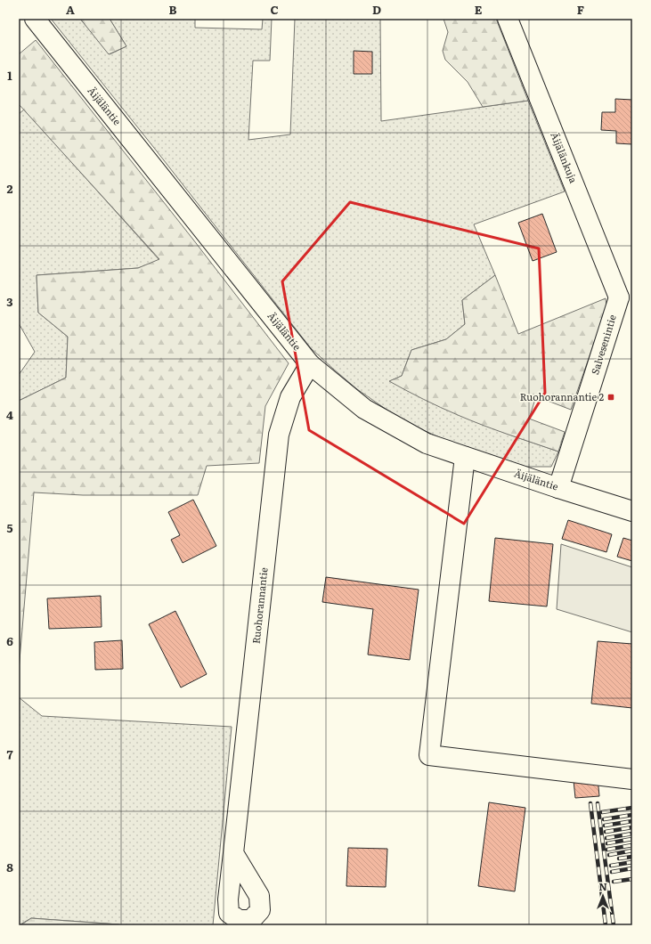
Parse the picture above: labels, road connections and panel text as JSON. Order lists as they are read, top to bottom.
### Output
{
  "streets": {
    "street": [
      "Äijäläntie",
      "Äijälänkuja",
      "Salvesenintie",
      "Ruohorannantie"
    ]
  },
  "crossings": [
    ["Äijäläntie", "Salvesenintie"],
    ["Äijäläntie", "Ruohorannantie"],
    ["Äijälänkuja", "Salvesenintie"]
  ],
  "places": {
    "transit": ["Ruohorannantie 2"]
  },
  "north": "top",
  "grid": {
    "columns": [
      "A",
      "B",
      "C",
      "D",
      "E",
      "F"
    ],
    "rows": [
      "1",
      "2",
      "3",
      "4",
      "5",
      "6",
      "7",
      "8"
    ]
  }
}
